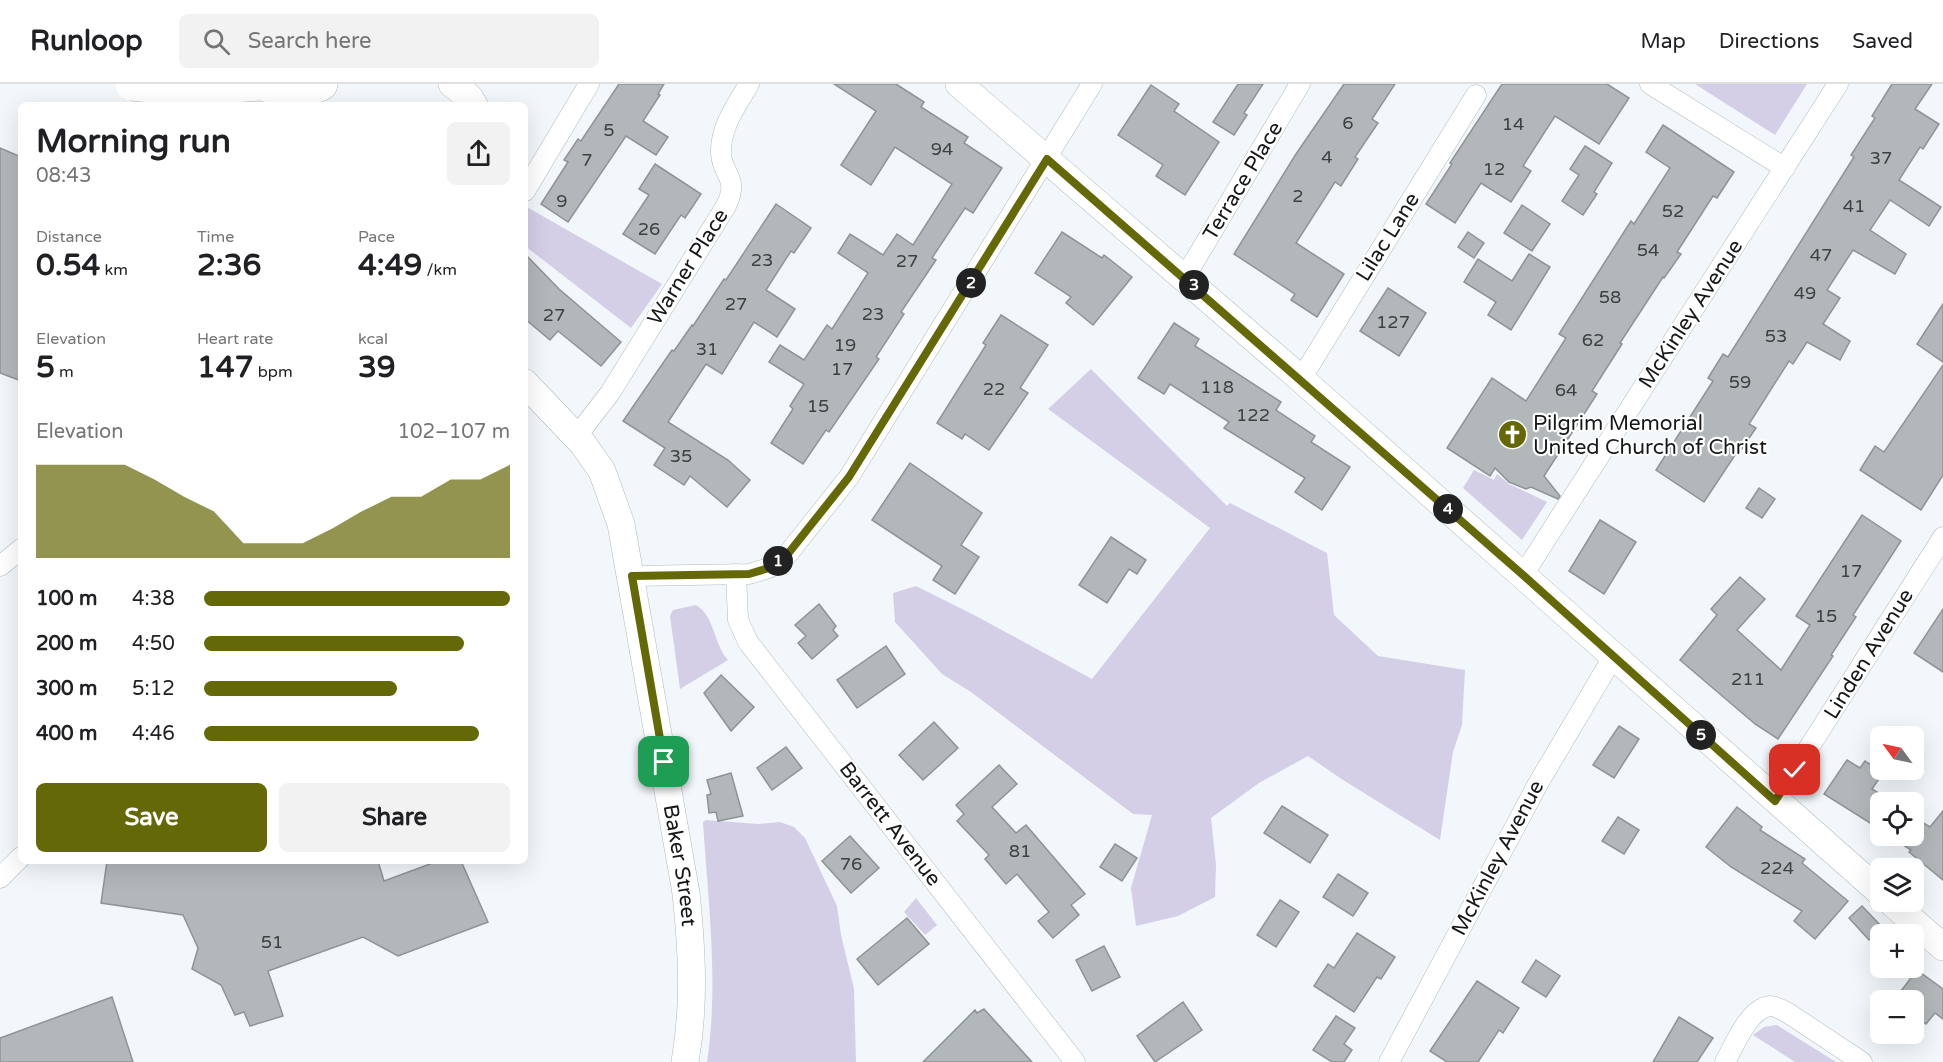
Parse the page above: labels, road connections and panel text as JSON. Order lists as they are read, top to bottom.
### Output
{
  "streets": {
    "main road": ["Baker Street"],
    "street": [
      "Terrace Place",
      "Lilac Lane",
      "Warner Place",
      "McKinley Avenue",
      "Linden Avenue",
      "Barrett Avenue"
    ]
  },
  "crossings": [
    ["Warner Place", "Baker Street"]
  ],
  "places": {
    "church": ["Pilgrim Memorial United Church of Christ"]
  },
  "house_numbers": [
    "6",
    "14",
    "5",
    "94",
    "4",
    "37",
    "7",
    "12",
    "2",
    "9",
    "41",
    "52",
    "26",
    "54",
    "47",
    "23",
    "27",
    "49",
    "58",
    "27",
    "23",
    "27",
    "127",
    "53",
    "62",
    "19",
    "31",
    "17",
    "59",
    "118",
    "22",
    "64",
    "15",
    "122",
    "35",
    "17",
    "15",
    "211",
    "81",
    "76",
    "224",
    "51"
  ],
  "north": "top left",
  "page": {
    "header": "Runloop",
    "search": "Search here",
    "nav": ["Map", "Directions", "Saved"],
    "heading": ["Morning run", "08:43"],
    "stats": [
      ["Distance", "0.54 km"],
      ["Time", "2:36"],
      ["Pace", "4:49 /km"],
      ["Elevation", "5 m"],
      ["Heart rate", "147 bpm"],
      ["kcal", "39"]
    ],
    "pins": [
      "2",
      "3",
      "4",
      "1",
      "5"
    ],
    "chart": ["Elevation", "102–107 m"],
    "list": [
      {
        "name": "100 m",
        "note": "4:38"
      },
      {
        "name": "200 m",
        "note": "4:50"
      },
      {
        "name": "300 m",
        "note": "5:12"
      },
      {
        "name": "400 m",
        "note": "4:46"
      }
    ],
    "map_buttons": ["+", "−"],
    "buttons": ["Save", "Share"]
  }
}
